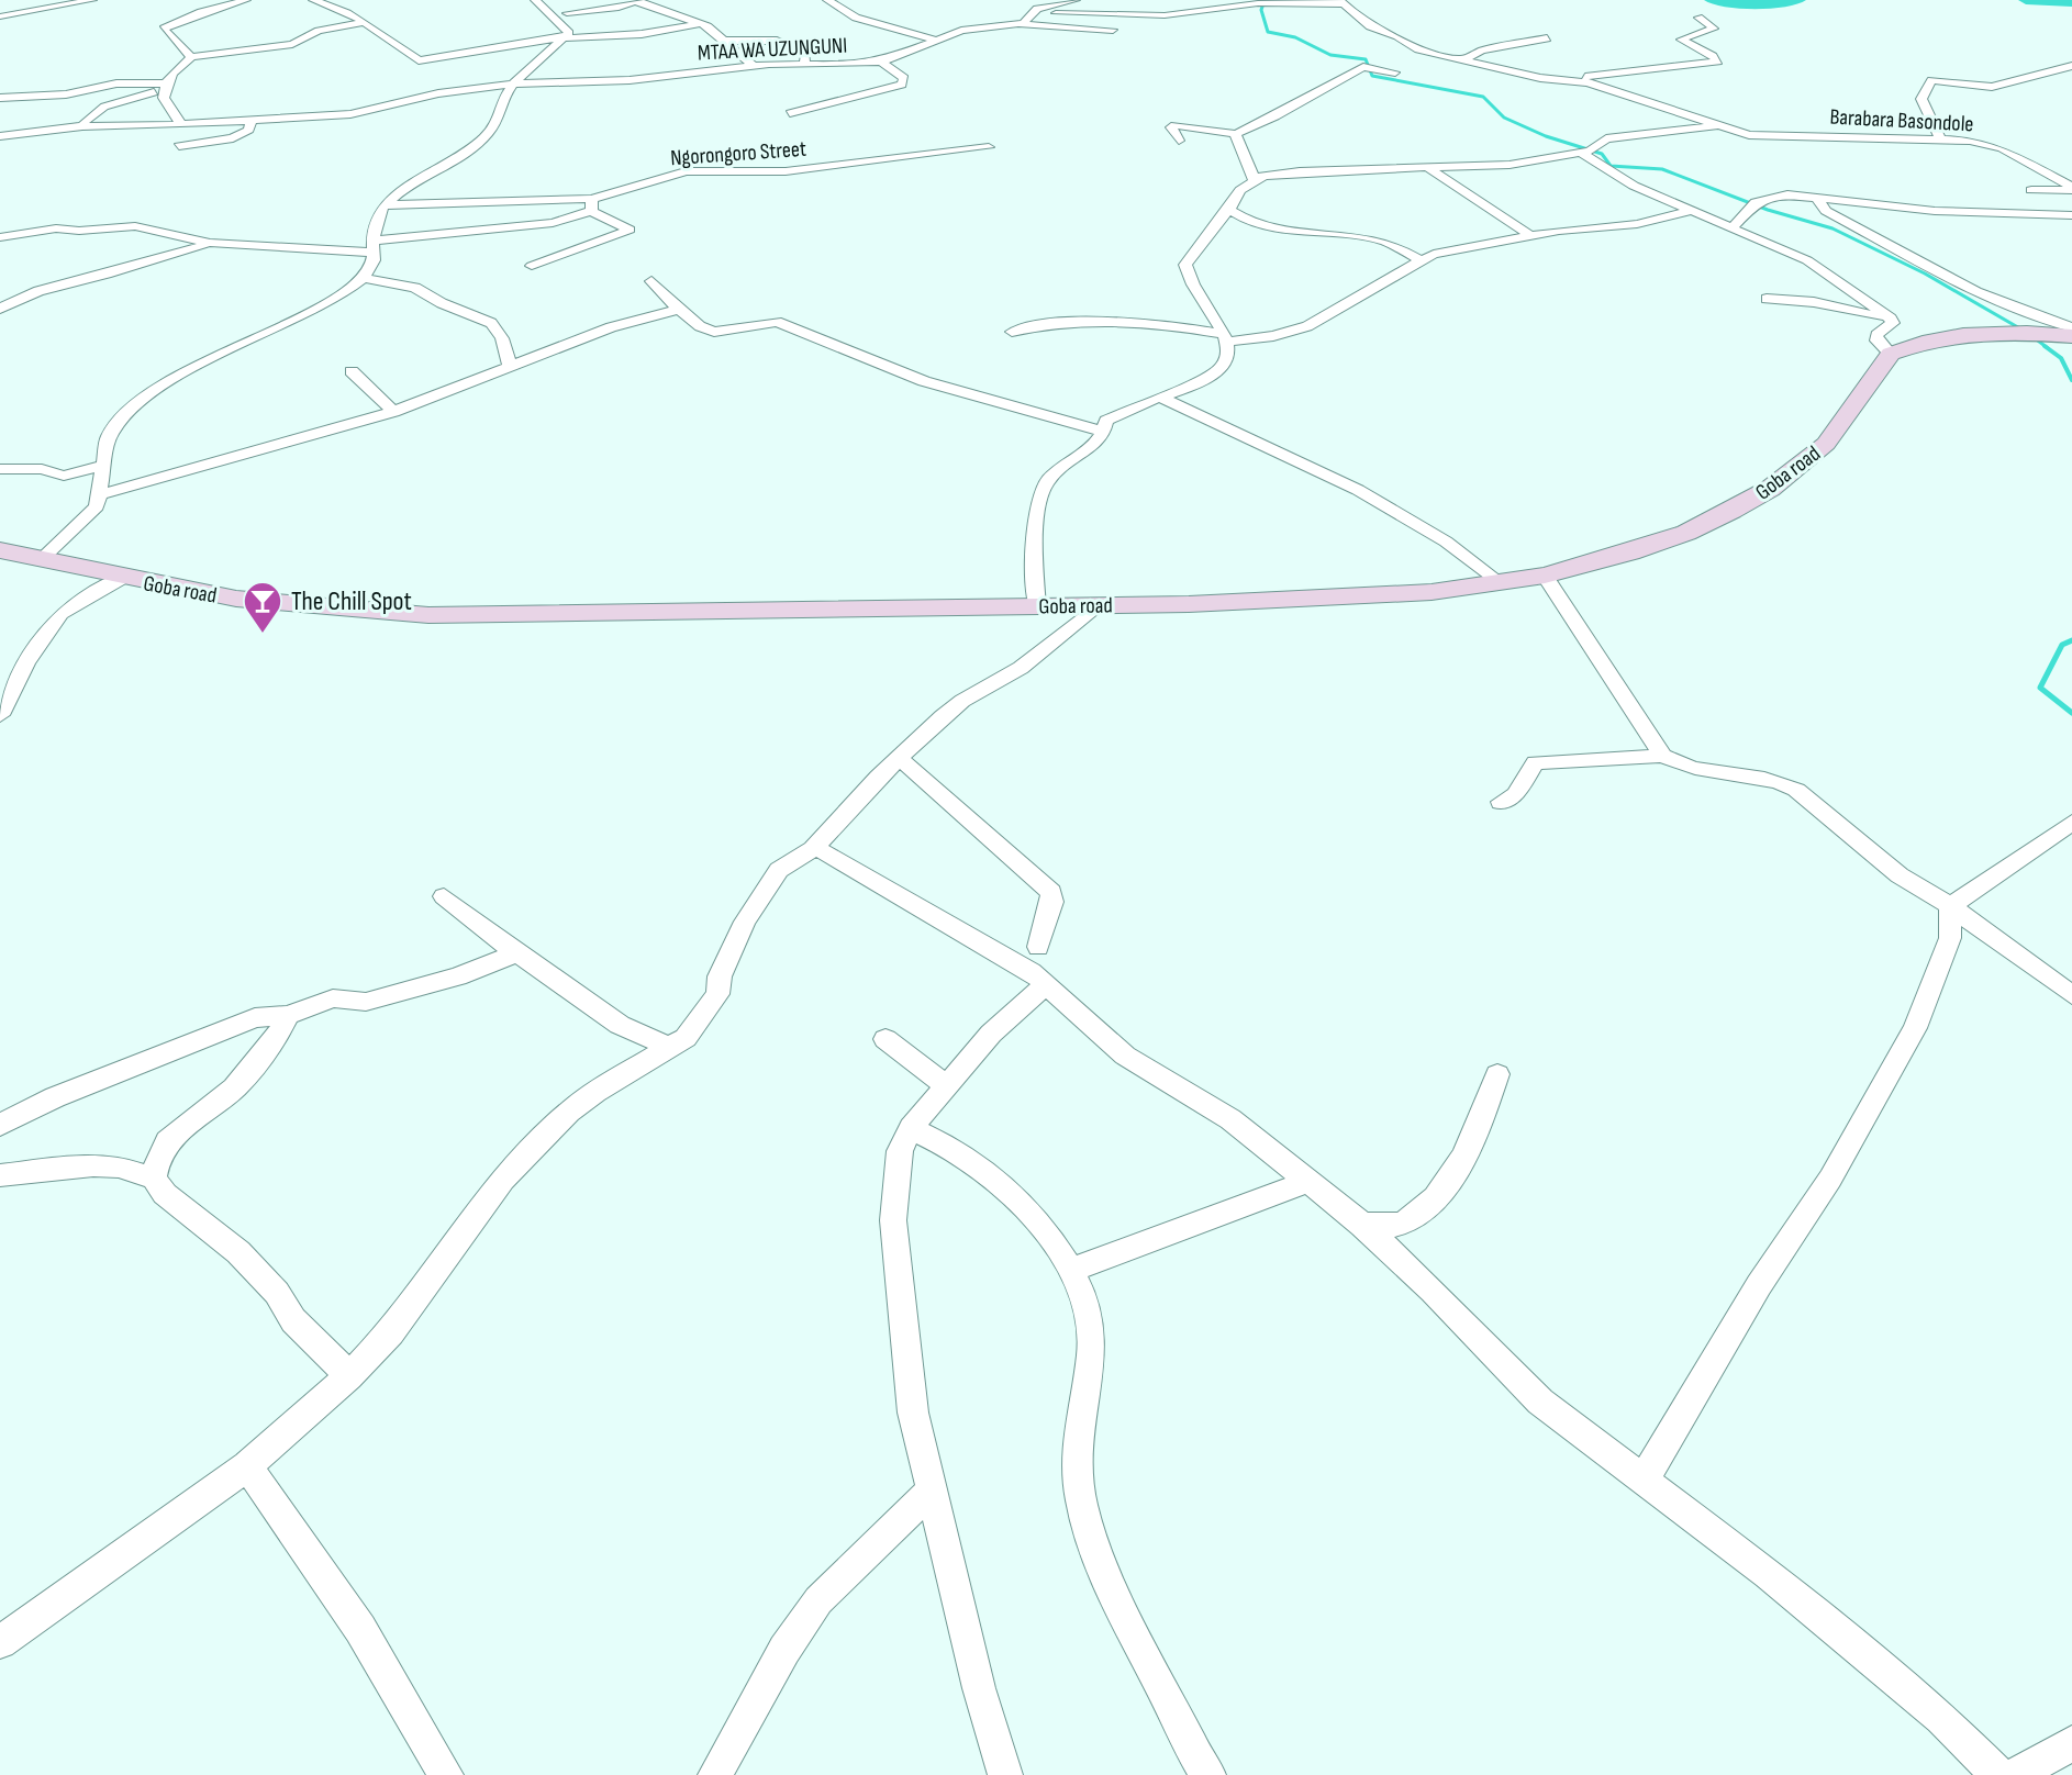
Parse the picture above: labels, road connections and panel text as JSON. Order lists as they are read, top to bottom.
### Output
{
  "streets": {
    "main road": ["Goba road"],
    "street": ["MTAA WA UZUNGUNI", "Barabara Basondole", "Ngorongoro Street"]
  },
  "places": {
    "bar": ["The Chill Spot"]
  }
}
